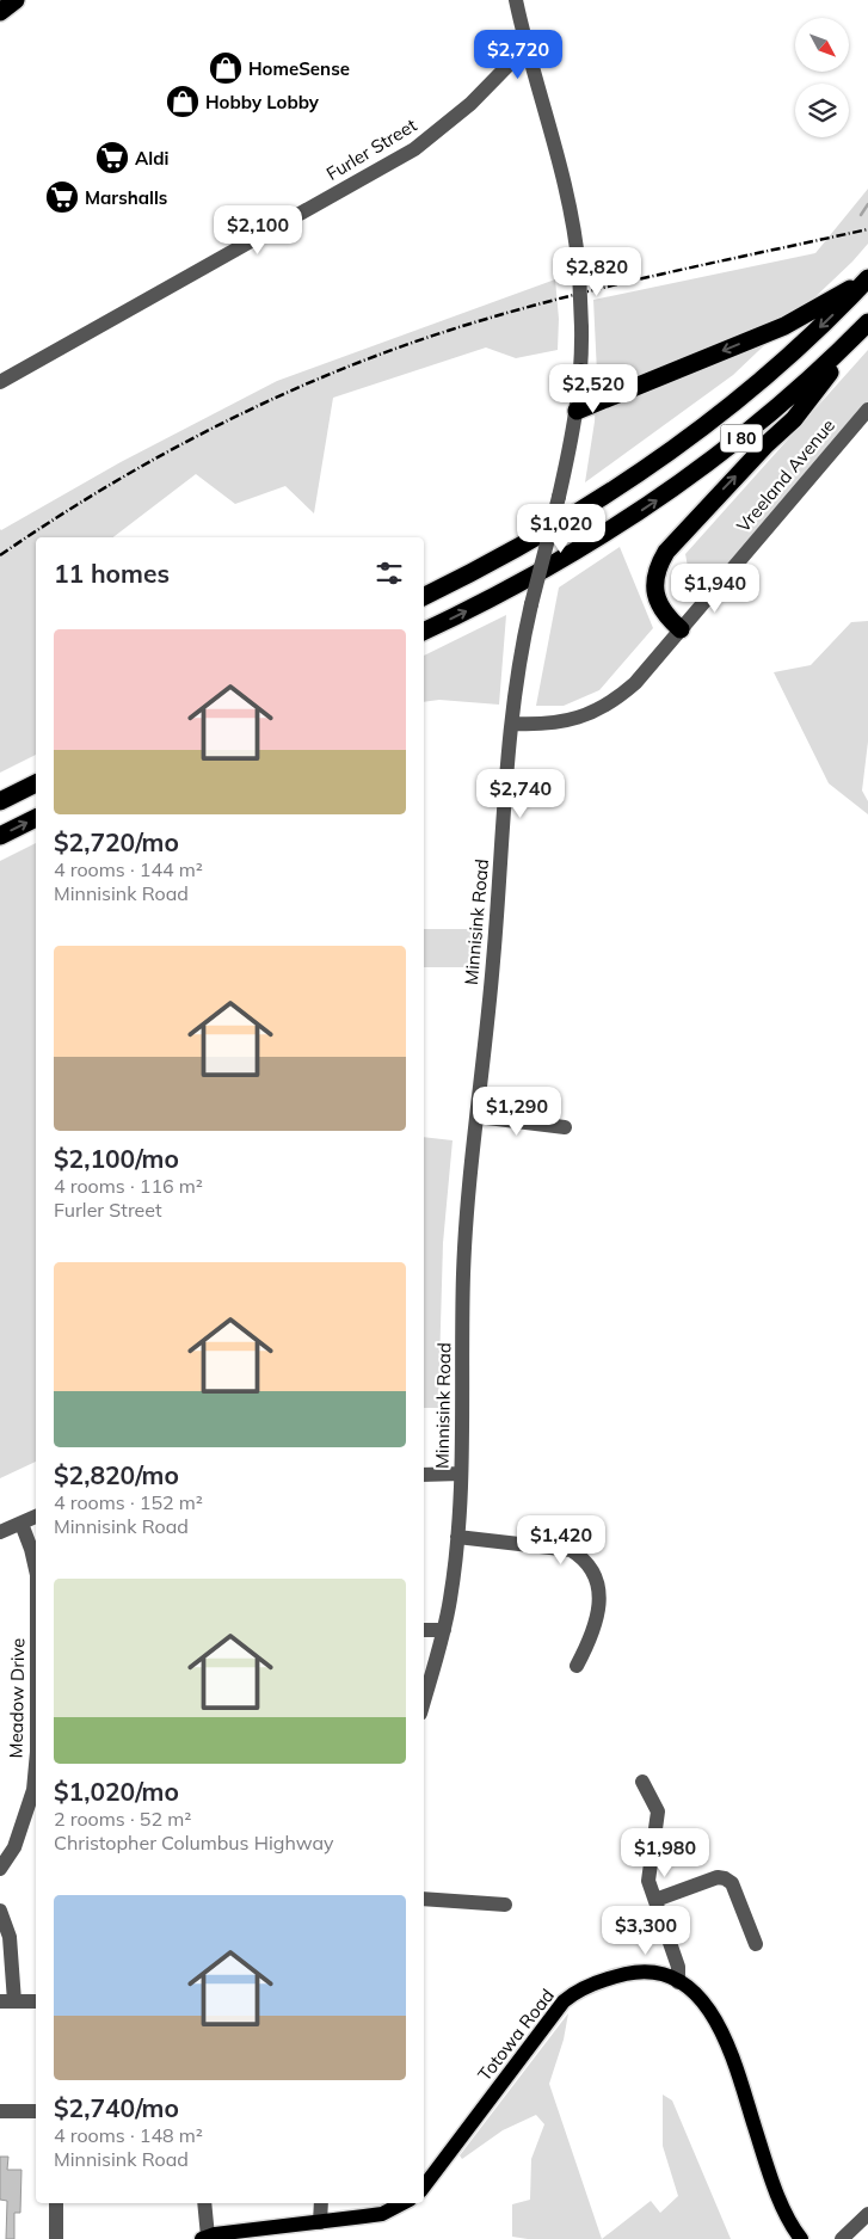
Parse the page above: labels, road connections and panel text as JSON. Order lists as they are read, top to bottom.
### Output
{
  "streets": {
    "highway": ["I 80"],
    "main road": ["Totowa Road"],
    "street": [
      "Furler Street",
      "Vreeland Avenue",
      "Minnisink Road",
      "Meadow Drive"
    ]
  },
  "crossings": [
    ["Furler Street", "Minnisink Road"],
    ["Vreeland Avenue", "Minnisink Road"]
  ],
  "places": {
    "shop": ["HomeSense", "Hobby Lobby"],
    "supermarket": ["Aldi", "Marshalls"]
  },
  "north": "bottom right",
  "page": {
    "price": [
      "$2,720",
      "$2,100",
      "$2,820",
      "$2,520",
      "$1,020",
      "$1,940",
      "$2,740",
      "$1,290",
      "$1,420",
      "$1,980",
      "$3,300"
    ],
    "heading": "11 homes",
    "list": [
      {
        "name": "$2,720/mo",
        "note": "4 rooms · 144 m² · Minnisink Road"
      },
      {
        "name": "$2,100/mo",
        "note": "4 rooms · 116 m² · Furler Street"
      },
      {
        "name": "$2,820/mo",
        "note": "4 rooms · 152 m² · Minnisink Road"
      },
      {
        "name": "$1,020/mo",
        "note": "2 rooms · 52 m² · Christopher Columbus Highway"
      },
      {
        "name": "$2,740/mo",
        "note": "4 rooms · 148 m² · Minnisink Road"
      }
    ]
  }
}
